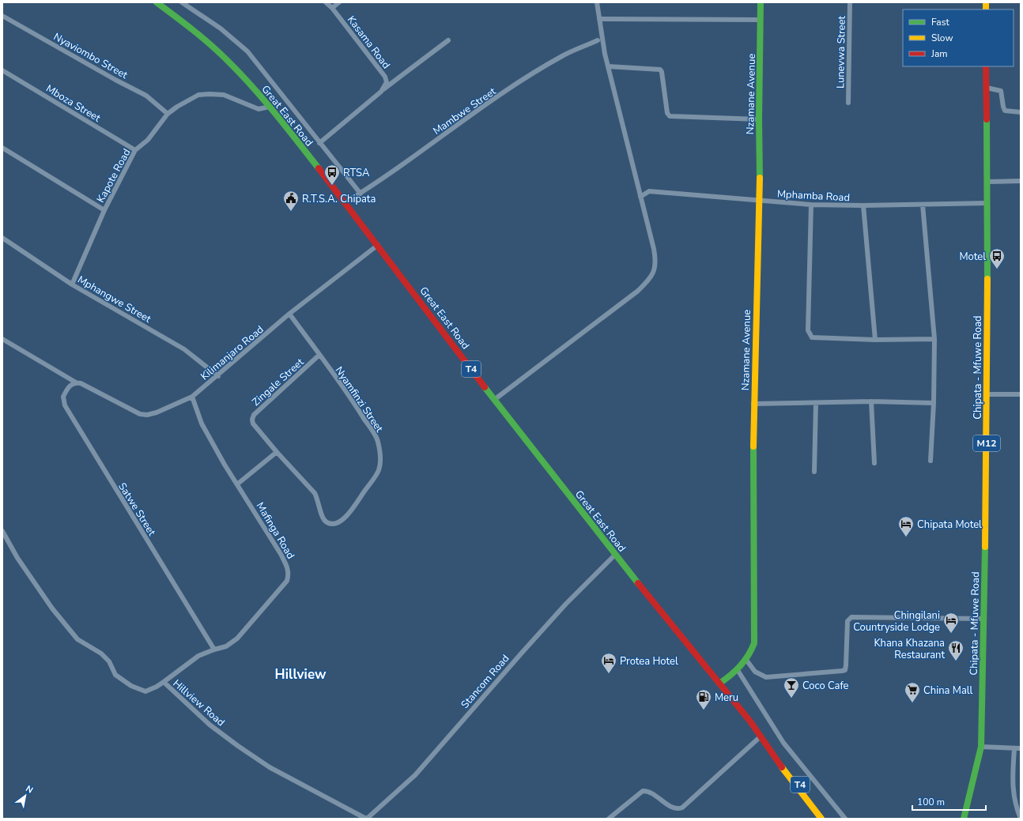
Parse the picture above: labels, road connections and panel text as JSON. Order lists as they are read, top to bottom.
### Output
{
  "streets": {
    "main road": [
      "Nzamane Avenue",
      "Great East Road",
      "Chipata - Mfuwe Road",
      "T4",
      "M12"
    ],
    "street": [
      "Kasama Road",
      "Lunevwa Street",
      "Nyaviombo Street",
      "Mboza Street",
      "Mambwe Street",
      "Kapote Road",
      "Mphamba Road",
      "Mphangwe Street",
      "Kilimanjaro Road",
      "Zingale Street",
      "Nyamfinzi Street",
      "Satwe Street",
      "Mafinga Road",
      "Stancom Road",
      "Hillview Road"
    ]
  },
  "crossings": [
    ["Nyaviombo Street", "Kapote Road"],
    ["Nzamane Avenue", "Great East Road"],
    ["Nzamane Avenue", "Mphamba Road"],
    ["Mboza Street", "Kapote Road"],
    ["Mambwe Street", "Great East Road"],
    ["Great East Road", "Kapote Road"],
    ["Great East Road", "Kilimanjaro Road"],
    ["Great East Road", "Stancom Road"],
    ["Mphamba Road", "Chipata - Mfuwe Road"],
    ["Mphangwe Street", "Kilimanjaro Road"],
    ["Kilimanjaro Road", "Nyamfinzi Street"],
    ["Kilimanjaro Road", "Satwe Street"],
    ["Kilimanjaro Road", "Mafinga Road"],
    ["Zingale Street", "Nyamfinzi Street"],
    ["Satwe Street", "Mafinga Road"],
    ["Mafinga Road", "Hillview Road"],
    ["Stancom Road", "Hillview Road"]
  ],
  "districts": ["Hillview"],
  "places": {
    "bus stop": ["RTSA", "Motel"],
    "public building": ["R.T.S.A. Chipata"],
    "hotel": ["Chipata Motel", "Chingilani Countryside Lodge", "Protea Hotel"],
    "restaurant": ["Khana Khazana Restaurant"],
    "bar": ["Coco Cafe"],
    "supermarket": ["China Mall"],
    "fuel station": ["Meru"]
  },
  "legend": ["Fast", "Slow", "Jam"],
  "scale_bar": "100 m",
  "north": "top right"
}
